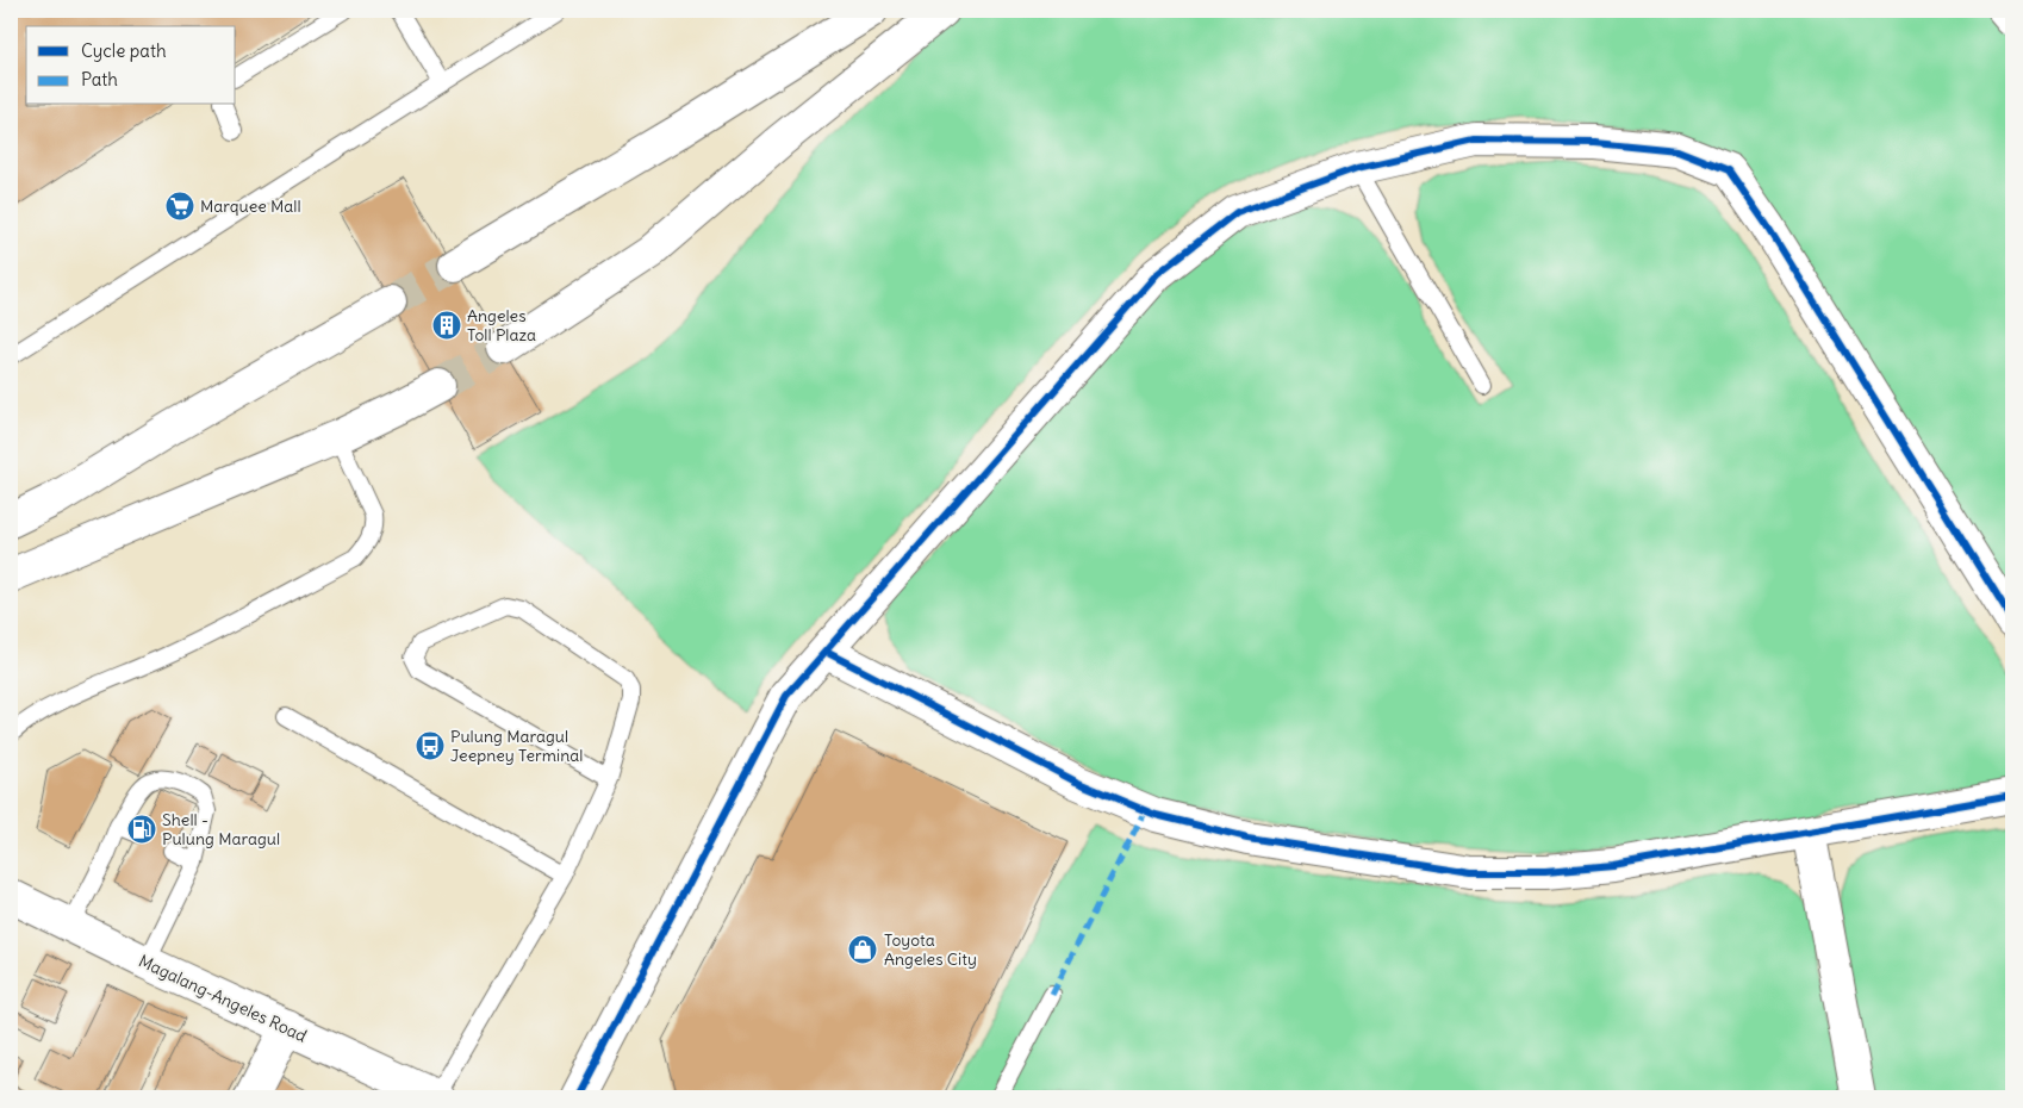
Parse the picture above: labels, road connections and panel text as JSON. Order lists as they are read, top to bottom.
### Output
{
  "streets": {
    "main road": ["Magalang-Angeles Road"]
  },
  "places": {
    "supermarket": ["Marquee Mall"],
    "building": ["Angeles Toll Plaza"],
    "bus stop": ["Pulung Maragul Jeepney Terminal"],
    "fuel station": ["Shell - Pulung Maragul"],
    "shop": ["Toyota Angeles City"]
  },
  "legend": ["Cycle path", "Path"]
}
